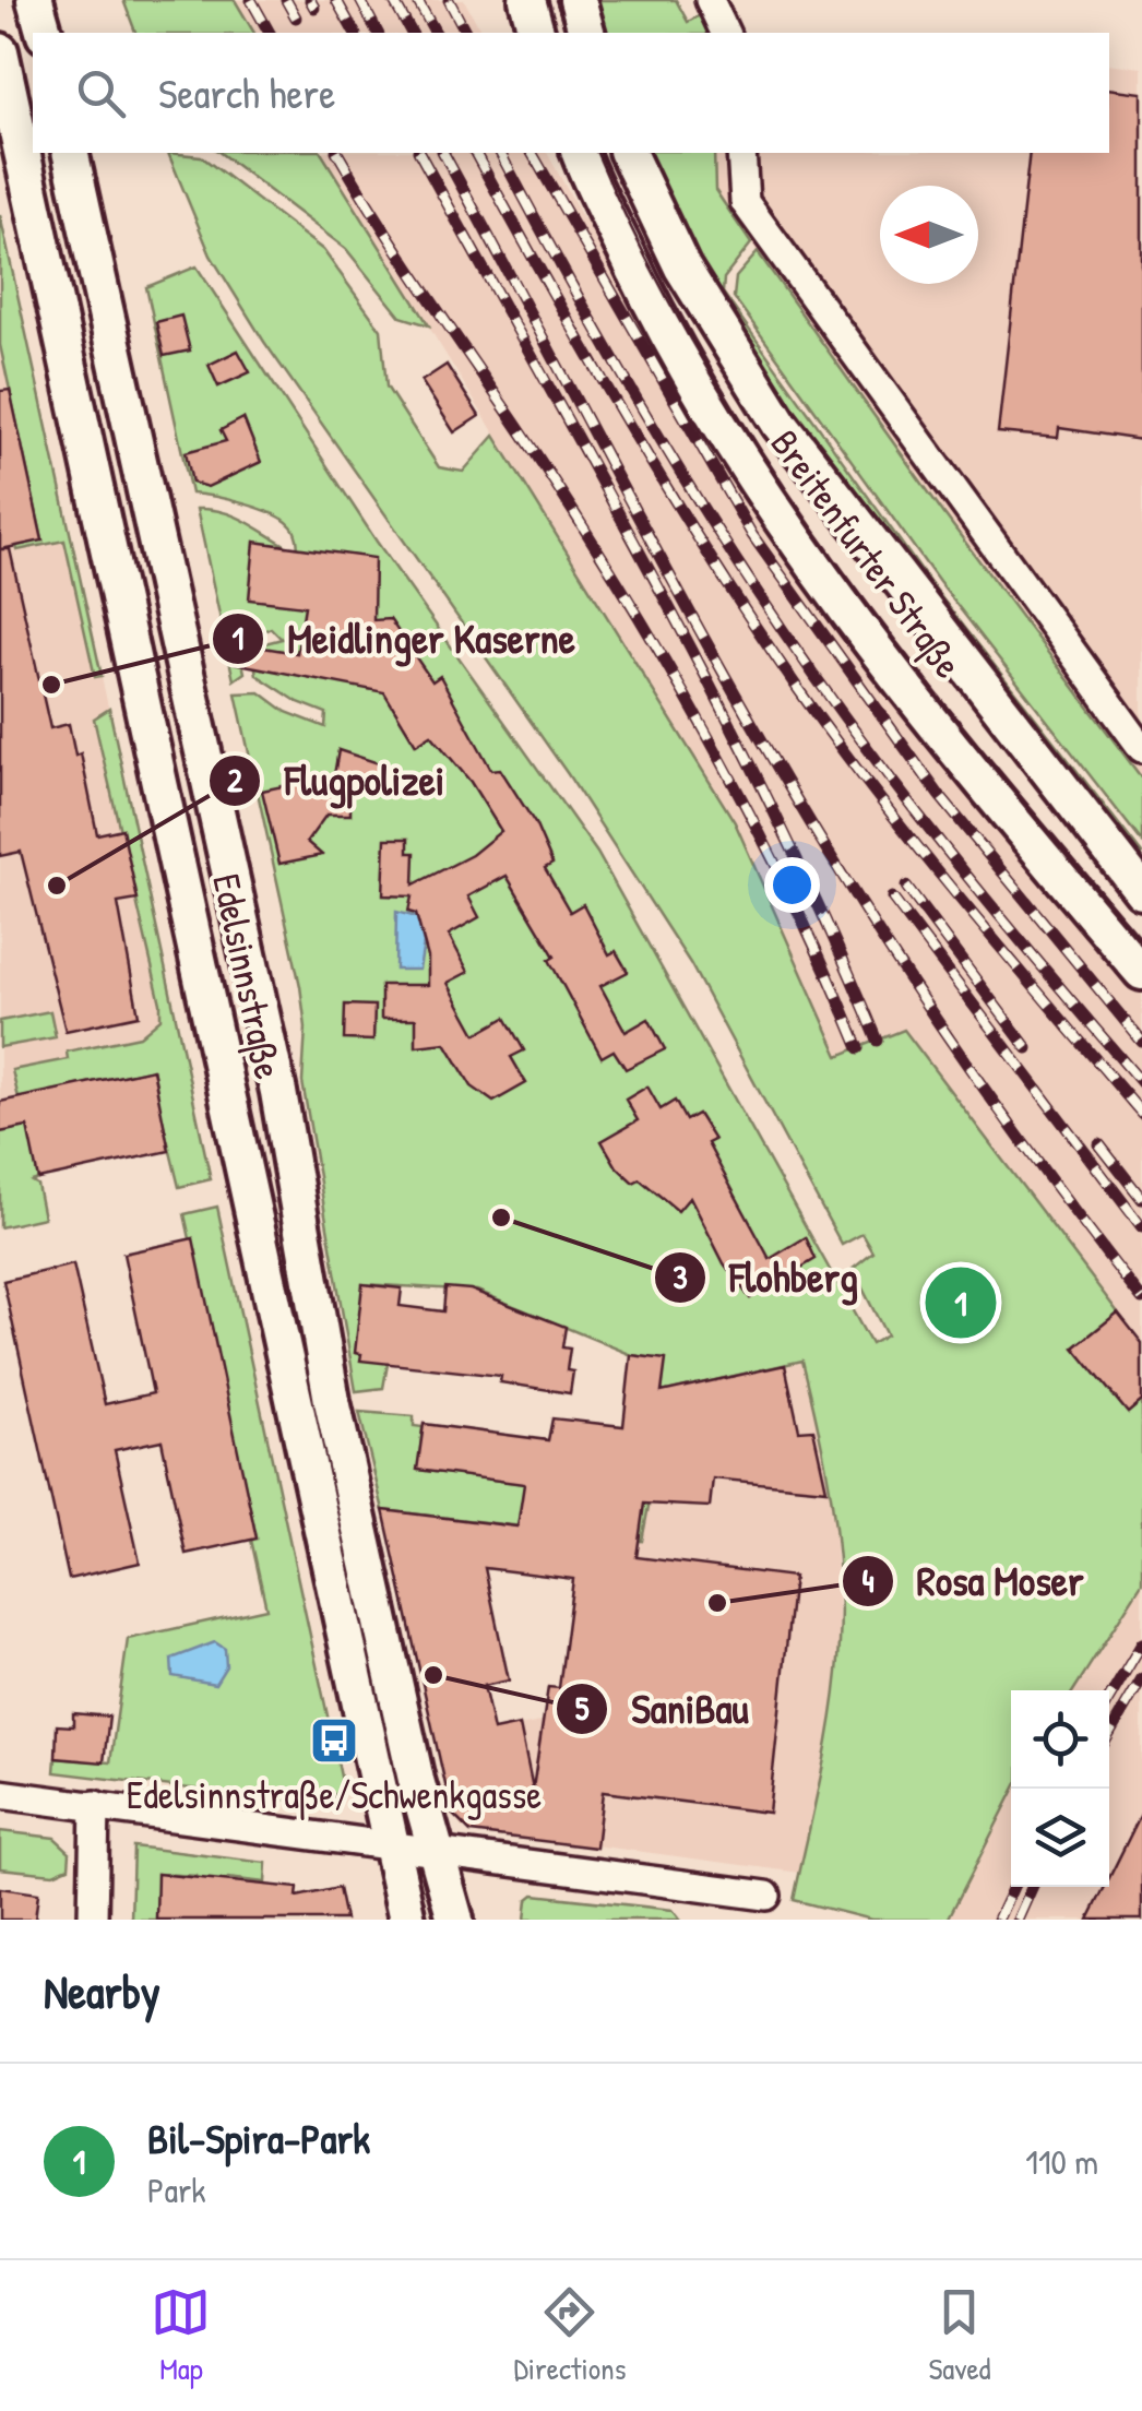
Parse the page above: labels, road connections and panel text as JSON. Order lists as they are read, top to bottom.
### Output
{
  "streets": {
    "main road": ["Breitenfurter Straße", "Edelsinnstraße"]
  },
  "places": {
    "other": [
      "Meidlinger Kaserne",
      "Flugpolizei",
      "Flohberg",
      "Rosa Moser",
      "SaniBau"
    ],
    "bus stop": ["Edelsinnstraße/Schwenkgasse"]
  },
  "north": "left",
  "page": {
    "search": "Search here",
    "pins": "1",
    "heading": "Nearby",
    "list": [
      {
        "mark": "1",
        "name": "Bil-Spira-Park",
        "note": "Park",
        "value": "110 m"
      }
    ],
    "nav": ["Map", "Directions", "Saved"]
  }
}
